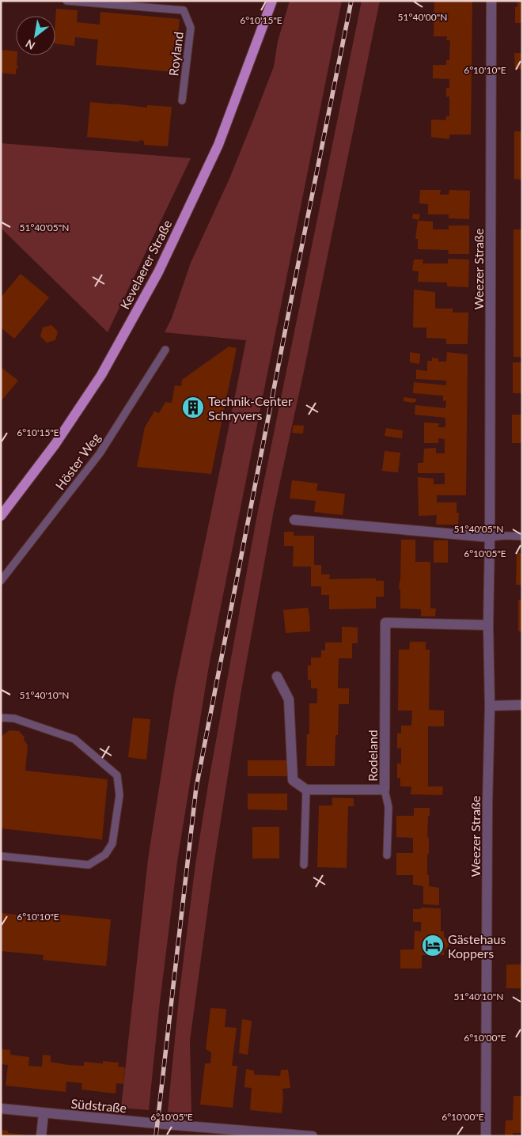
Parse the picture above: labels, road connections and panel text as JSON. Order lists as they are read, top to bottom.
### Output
{
  "streets": {
    "main road": ["Kevelaerer Straße"],
    "street": ["Weezer Straße", "Rodeland", "Südstraße"],
    "lane": ["Royland", "Höster Weg"]
  },
  "crossings": [
    ["Weezer Straße", "Rodeland"]
  ],
  "places": {
    "building": ["Technik-Center Schryvers"],
    "hotel": ["Gästehaus Koppers"]
  },
  "north": "bottom left",
  "coordinates": [
    "51°40'00\"N",
    "6°10'15\"E",
    "6°10'10\"E",
    "51°40'05\"N",
    "6°10'05\"E",
    "51°40'10\"N",
    "6°10'00\"E"
  ]
}
